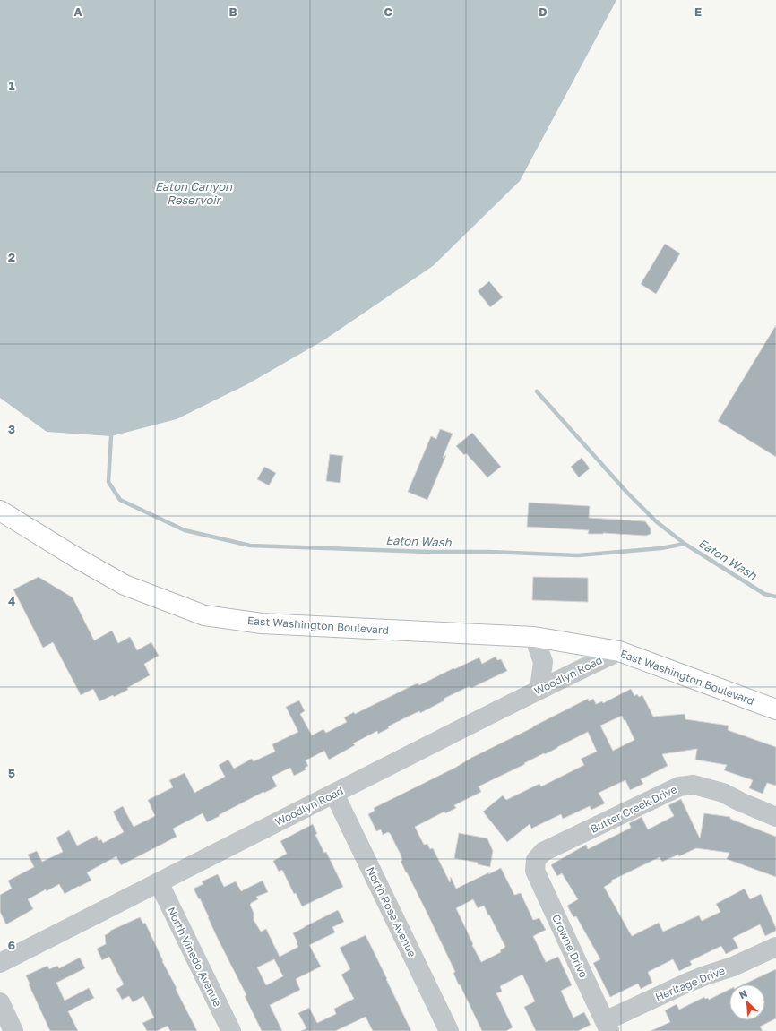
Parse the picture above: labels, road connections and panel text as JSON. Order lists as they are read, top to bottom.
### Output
{
  "streets": {
    "main road": ["East Washington Boulevard"],
    "street": [
      "Woodlyn Road",
      "Butter Creek Drive",
      "North Rose Avenue",
      "Crowne Drive",
      "North Vinedo Avenue",
      "Heritage Drive"
    ]
  },
  "crossings": [
    ["East Washington Boulevard", "Woodlyn Road"],
    ["Woodlyn Road", "North Rose Avenue"],
    ["Woodlyn Road", "North Vinedo Avenue"],
    ["Butter Creek Drive", "Crowne Drive"],
    ["Crowne Drive", "Heritage Drive"]
  ],
  "water": ["Eaton Canyon Reservoir", "Eaton Wash"],
  "north": "top left",
  "grid": {
    "columns": [
      "A",
      "B",
      "C",
      "D",
      "E"
    ],
    "rows": [
      "1",
      "2",
      "3",
      "4",
      "5",
      "6"
    ]
  }
}
